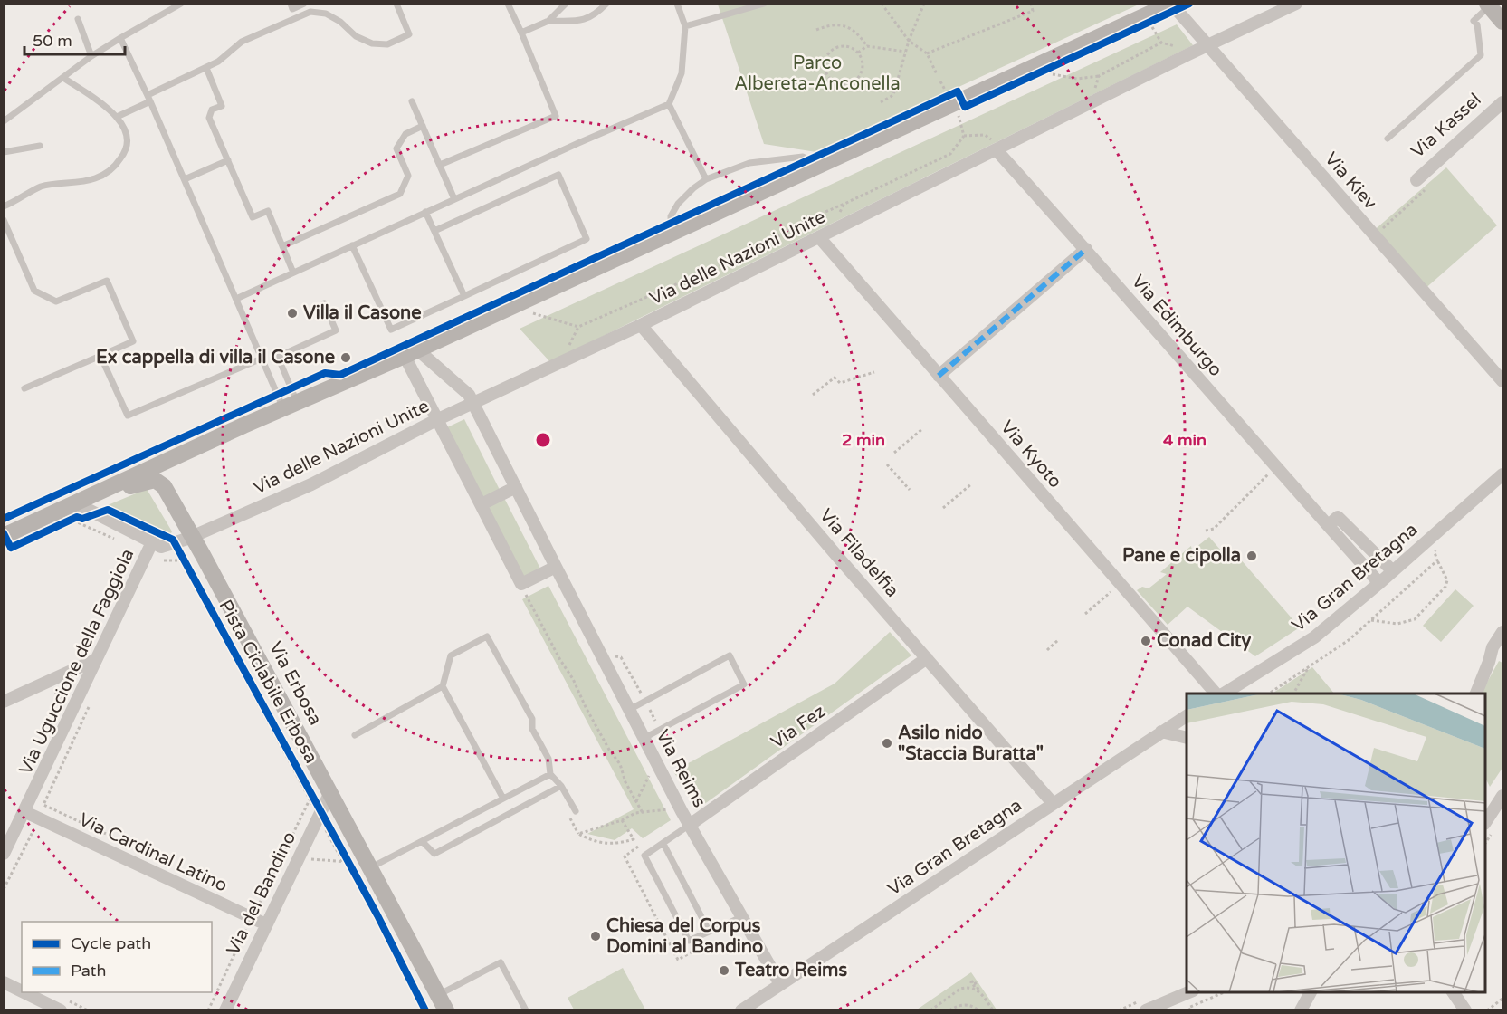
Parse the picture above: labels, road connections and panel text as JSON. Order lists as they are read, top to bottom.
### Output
{
  "streets": {
    "main road": ["Via Erbosa"],
    "street": [
      "Via Kassel",
      "Via Kiev",
      "Via delle Nazioni Unite",
      "Via Edimburgo",
      "Via Kyoto",
      "Via Filadelfia",
      "Via Gran Bretagna",
      "Via Uguccione della Faggiola",
      "Via Fez",
      "Via Reims",
      "Via Cardinal Latino",
      "Via del Bandino"
    ],
    "cycle path": ["Pista Ciclabile Erbosa"]
  },
  "crossings": [
    ["Via Kiev", "Via delle Nazioni Unite"],
    ["Via delle Nazioni Unite", "Via Edimburgo"],
    ["Via delle Nazioni Unite", "Via Kyoto"],
    ["Via delle Nazioni Unite", "Via Filadelfia"],
    ["Via delle Nazioni Unite", "Pista Ciclabile Erbosa"],
    ["Via delle Nazioni Unite", "Via Erbosa"],
    ["Via delle Nazioni Unite", "Via Reims"],
    ["Via Edimburgo", "Via Gran Bretagna"],
    ["Via Filadelfia", "Via Gran Bretagna"],
    ["Via Filadelfia", "Via Fez"],
    ["Via Gran Bretagna", "Via Reims"],
    ["Via Uguccione della Faggiola", "Via Cardinal Latino"],
    ["Pista Ciclabile Erbosa", "Via del Bandino"],
    ["Via Erbosa", "Via del Bandino"],
    ["Via Fez", "Via Reims"],
    ["Via Cardinal Latino", "Via del Bandino"]
  ],
  "parks": ["Parco Albereta-Anconella"],
  "places": [
    "Villa il Casone",
    "Ex cappella di villa il Casone",
    "Pane e cipolla",
    "Conad City",
    "Asilo nido \"Staccia Buratta\"",
    "Chiesa del Corpus Domini al Bandino",
    "Teatro Reims"
  ],
  "legend": ["Cycle path", "Path"],
  "scale_bar": "50 m",
  "rings": ["2 min", "4 min"]
}
